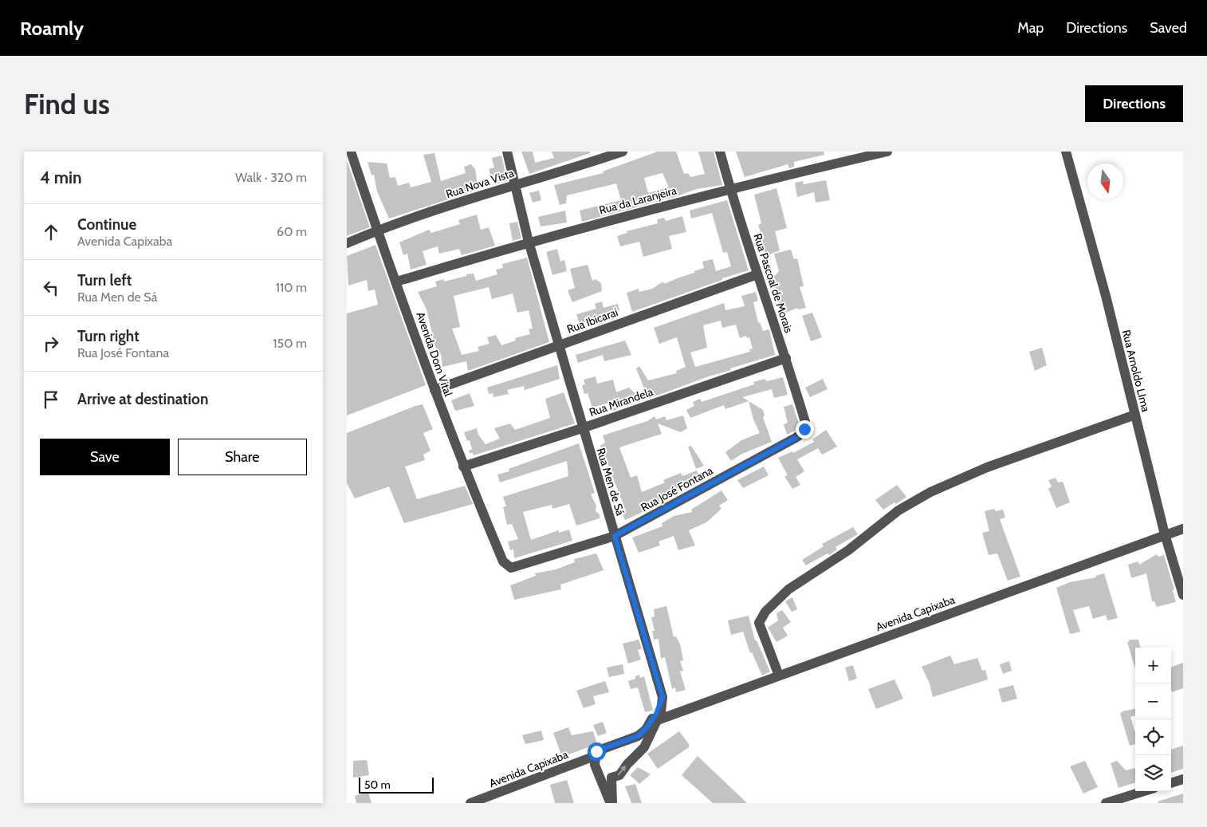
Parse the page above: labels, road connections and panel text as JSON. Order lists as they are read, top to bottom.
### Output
{
  "streets": {
    "street": [
      "Rua Nova Vista",
      "Rua da Laranjeira",
      "Rua Pascoal de Morais",
      "Rua Ibicarai",
      "Avenida Dom Vital",
      "Rua Arnoldo LIma",
      "Rua Mirandela",
      "Rua Men de Sá",
      "Rua José Fontana",
      "Avenida Capixaba"
    ]
  },
  "crossings": [
    ["Rua Nova Vista", "Avenida Dom Vital"],
    ["Rua Nova Vista", "Rua Men de Sá"],
    ["Rua da Laranjeira", "Rua Pascoal de Morais"],
    ["Rua da Laranjeira", "Avenida Dom Vital"],
    ["Rua da Laranjeira", "Rua Men de Sá"],
    ["Rua Pascoal de Morais", "Rua Ibicarai"],
    ["Rua Pascoal de Morais", "Rua Mirandela"],
    ["Rua Pascoal de Morais", "Rua José Fontana"],
    ["Rua Ibicarai", "Avenida Dom Vital"],
    ["Rua Ibicarai", "Rua Men de Sá"],
    ["Avenida Dom Vital", "Rua Mirandela"],
    ["Avenida Dom Vital", "Rua José Fontana"],
    ["Rua Arnoldo LIma", "Avenida Capixaba"],
    ["Rua Mirandela", "Rua Men de Sá"],
    ["Rua Men de Sá", "Rua José Fontana"],
    ["Rua Men de Sá", "Avenida Capixaba"]
  ],
  "scale_bar": "50 m",
  "north": "bottom",
  "page": {
    "header": "Roamly",
    "nav": ["Map", "Directions", "Saved"],
    "buttons": [
      "Directions",
      ["Save", "Share"]
    ],
    "title": "Find us",
    "heading": ["4 min", "Walk · 320 m"],
    "list": [
      ["Continue", "Avenida Capixaba", "60 m"],
      ["Turn left", "Rua Men de Sá", "110 m"],
      ["Turn right", "Rua José Fontana", "150 m"],
      "Arrive at destination"
    ],
    "map_buttons": ["+", "−"],
    "scale": "50 m"
  }
}
